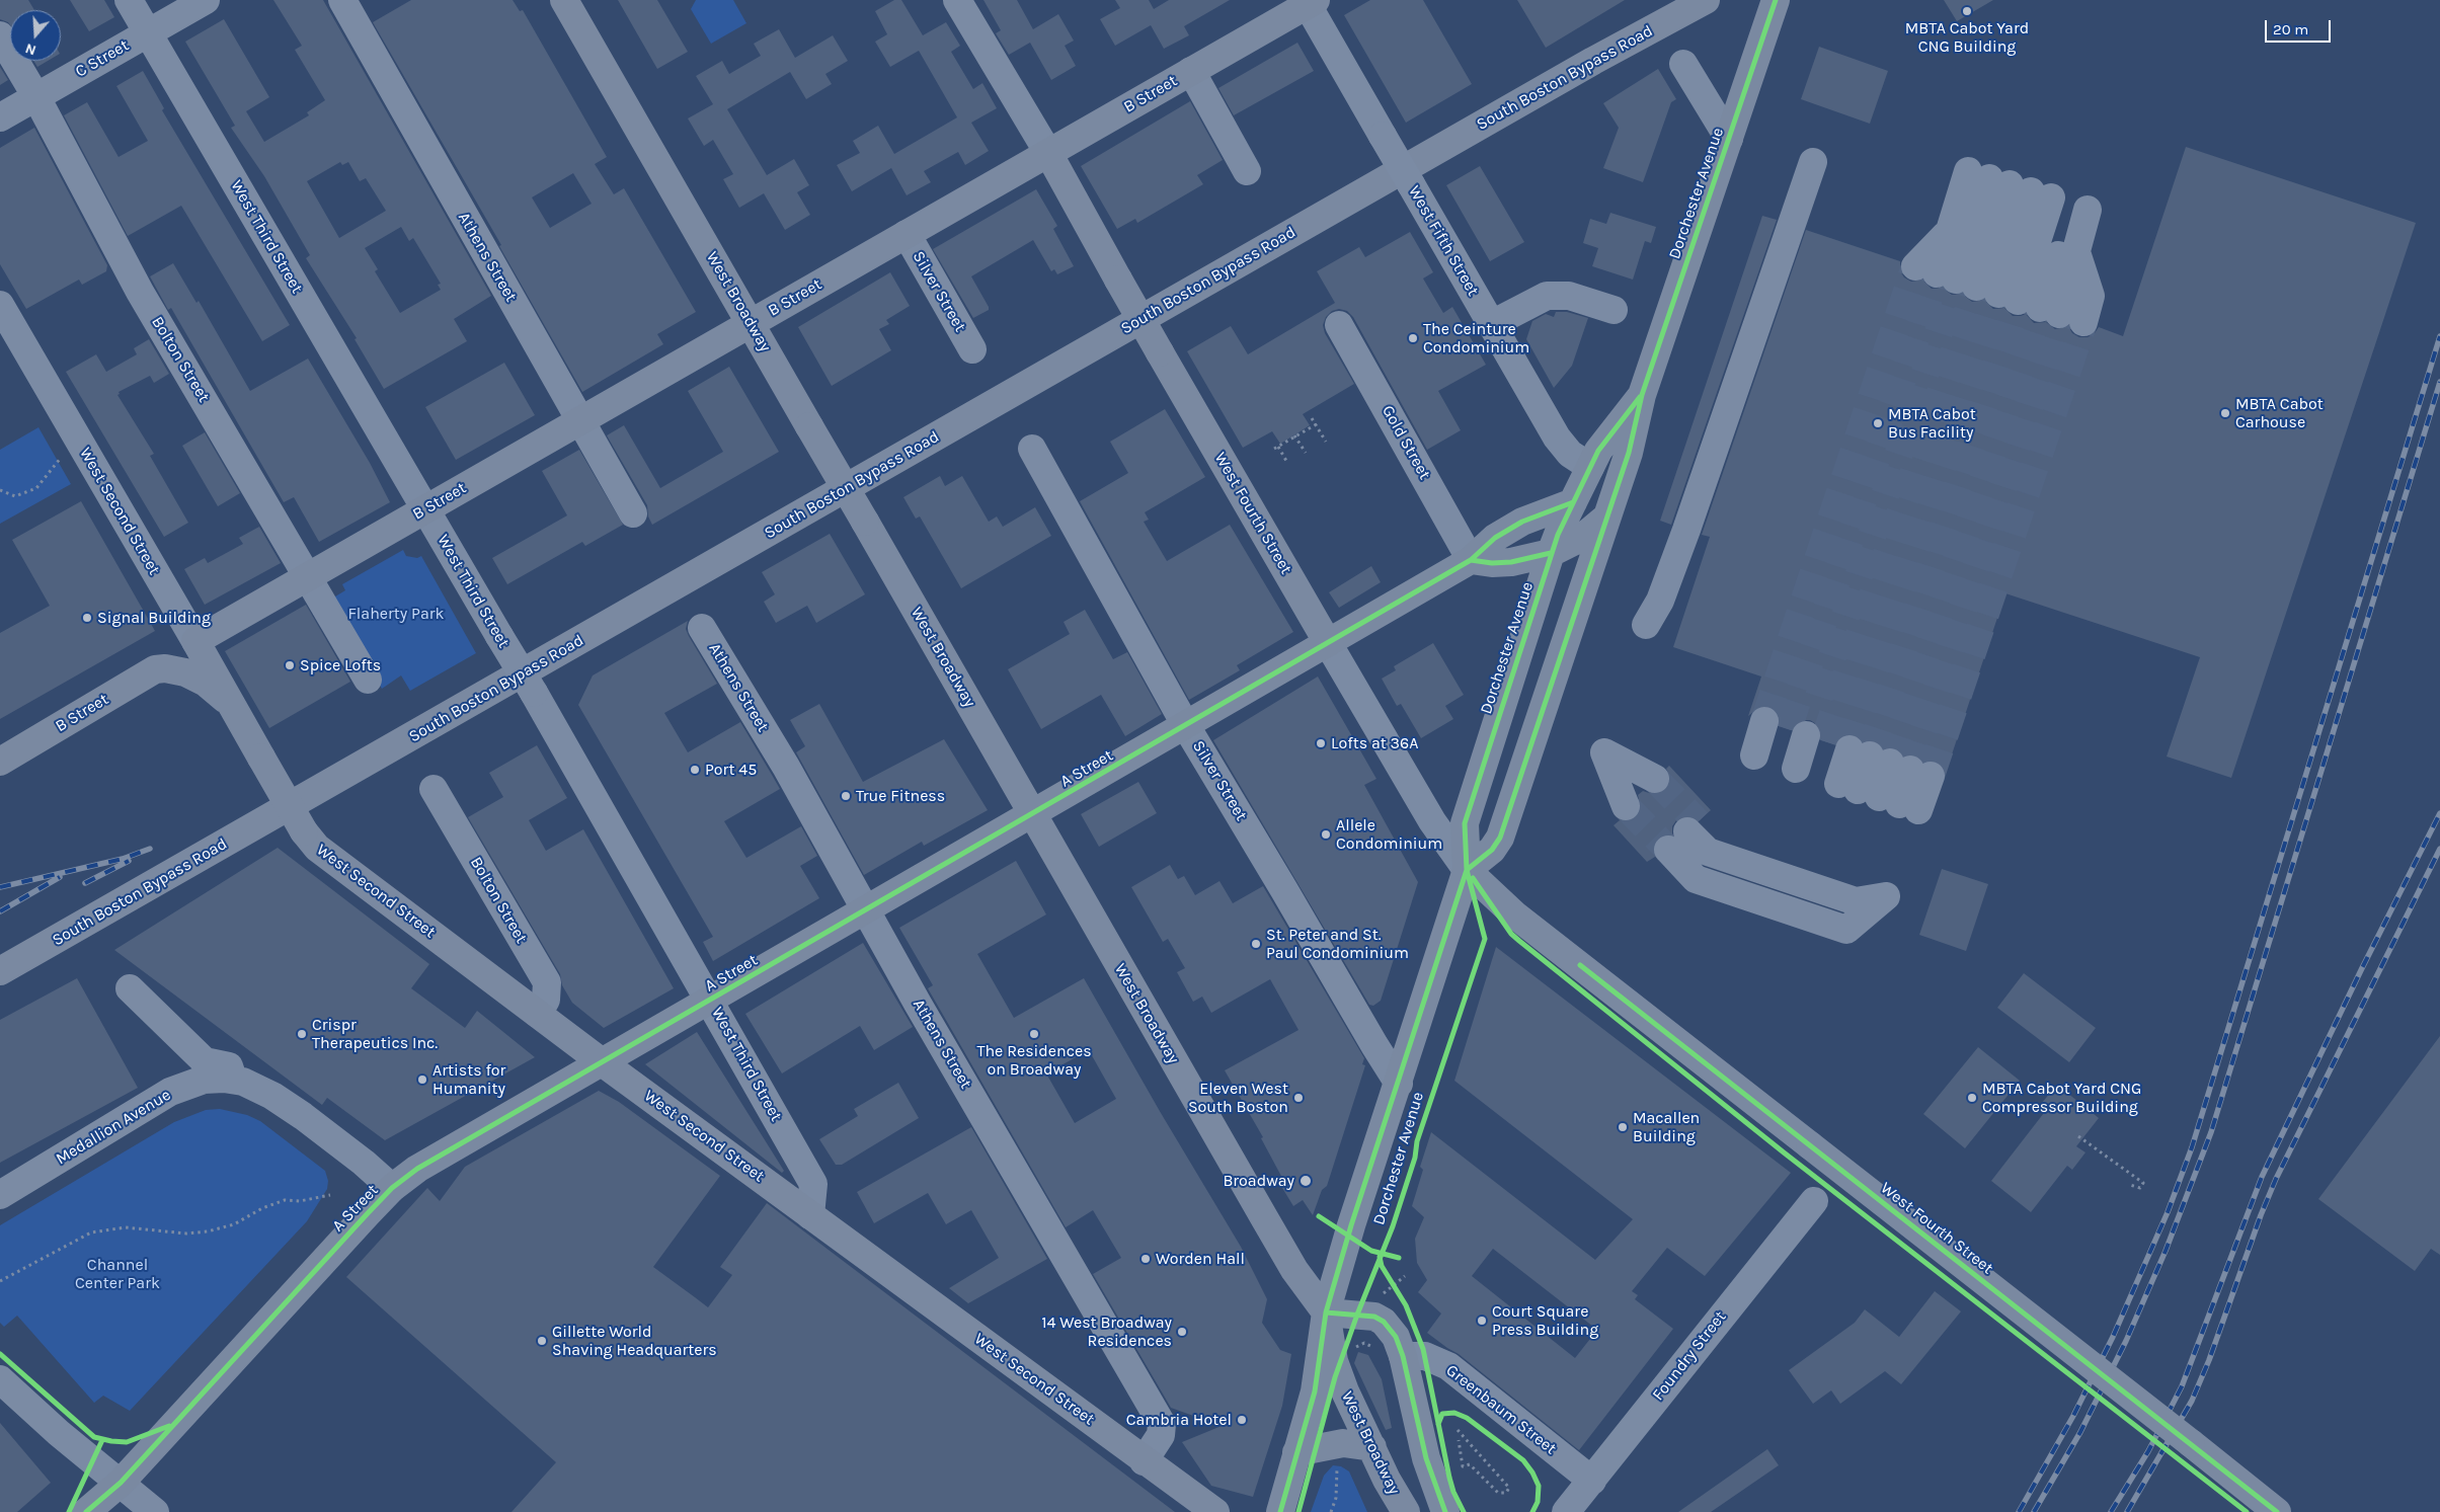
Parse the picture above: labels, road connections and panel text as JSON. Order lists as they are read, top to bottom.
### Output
{
  "streets": {
    "main road": [
      "South Boston Bypass Road",
      "B Street",
      "Dorchester Avenue",
      "West Broadway",
      "West Second Street",
      "West Fourth Street",
      "A Street"
    ],
    "street": [
      "C Street",
      "West Third Street",
      "West Fifth Street",
      "Athens Street",
      "Silver Street",
      "Bolton Street",
      "Gold Street",
      "Medallion Avenue",
      "Foundry Street",
      "Greenbaum Street"
    ]
  },
  "crossings": [
    ["C Street", "West Third Street"],
    ["C Street", "Bolton Street"],
    ["B Street", "West Third Street"],
    ["B Street", "West Fifth Street"],
    ["B Street", "Athens Street"],
    ["B Street", "Silver Street"],
    ["B Street", "West Broadway"],
    ["B Street", "Bolton Street"],
    ["B Street", "West Second Street"],
    ["B Street", "West Fourth Street"],
    ["Dorchester Avenue", "West Fifth Street"],
    ["Dorchester Avenue", "Silver Street"],
    ["Dorchester Avenue", "West Broadway"],
    ["Dorchester Avenue", "West Fourth Street"],
    ["Dorchester Avenue", "A Street"],
    ["West Third Street", "West Second Street"],
    ["West Third Street", "A Street"],
    ["Athens Street", "West Second Street"],
    ["Athens Street", "A Street"],
    ["Silver Street", "A Street"],
    ["West Broadway", "A Street"],
    ["Bolton Street", "West Second Street"],
    ["Gold Street", "A Street"],
    ["West Second Street", "A Street"],
    ["West Fourth Street", "A Street"],
    ["Foundry Street", "Greenbaum Street"]
  ],
  "parks": ["Flaherty Park", "Channel Center Park"],
  "places": [
    "MBTA Cabot Yard CNG Building",
    "The Ceinture Condominium",
    "MBTA Cabot Carhouse",
    "MBTA Cabot Bus Facility",
    "Signal Building",
    "Spice Lofts",
    "Lofts at 36A",
    "Port 45",
    "True Fitness",
    "Allele Condominium",
    "St. Peter and St. Paul Condominium",
    "Crispr Therapeutics Inc.",
    "The Residences on Broadway",
    "Artists for Humanity",
    "Eleven West South Boston",
    "MBTA Cabot Yard CNG Compressor Building",
    "Macallen Building",
    "Broadway",
    "Worden Hall",
    "Court Square Press Building",
    "14 West Broadway Residences",
    "Gillette World Shaving Headquarters",
    "Cambria Hotel"
  ],
  "scale_bar": "20 m",
  "north": "bottom"
}
